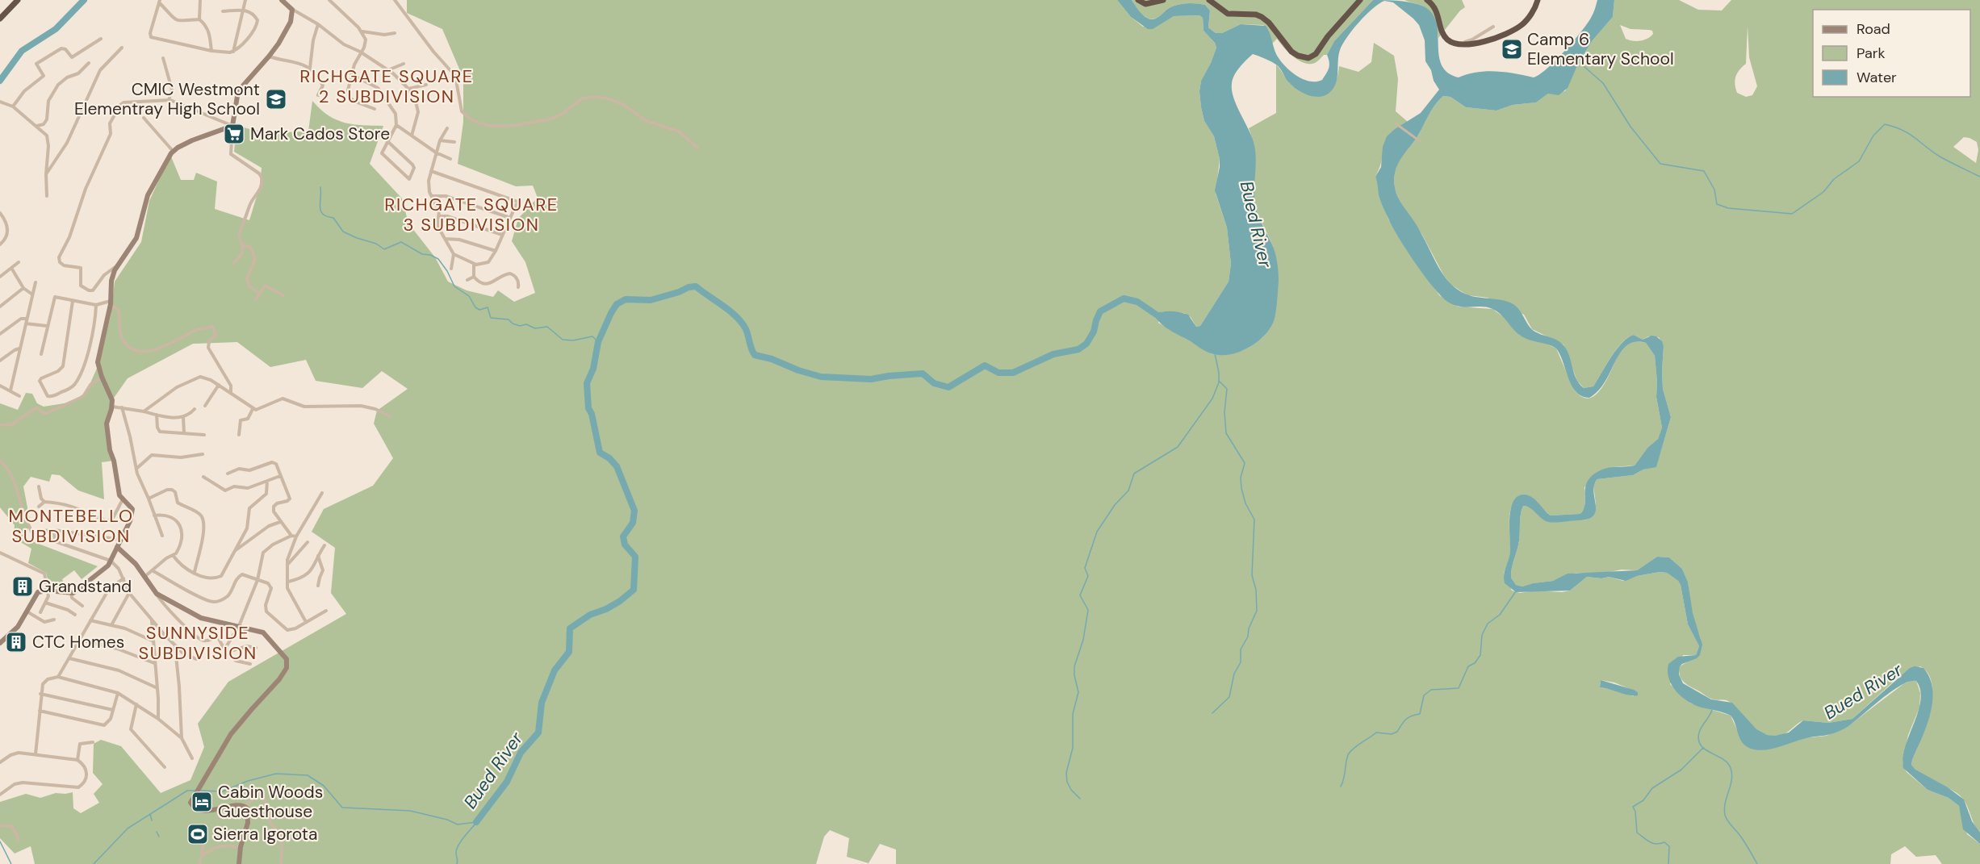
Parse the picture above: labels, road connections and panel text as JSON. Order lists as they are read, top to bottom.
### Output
{
  "districts": [
    "RICHGATE SQUARE 2 SUBDIVISION",
    "RICHGATE SQUARE 3 SUBDIVISION",
    "MONTEBELLO SUBDIVISION",
    "SUNNYSIDE SUBDIVISION"
  ],
  "water": ["Bued River"],
  "places": {
    "school or university": ["Camp 6 Elementary School", "CMIC Westmont Elementray High School"],
    "supermarket": ["Mark Cados Store"],
    "building": ["Grandstand", "CTC Homes"],
    "hotel": ["Cabin Woods Guesthouse"],
    "sports": ["Sierra Igorota"]
  },
  "legend": ["Road", "Park", "Water"]
}
